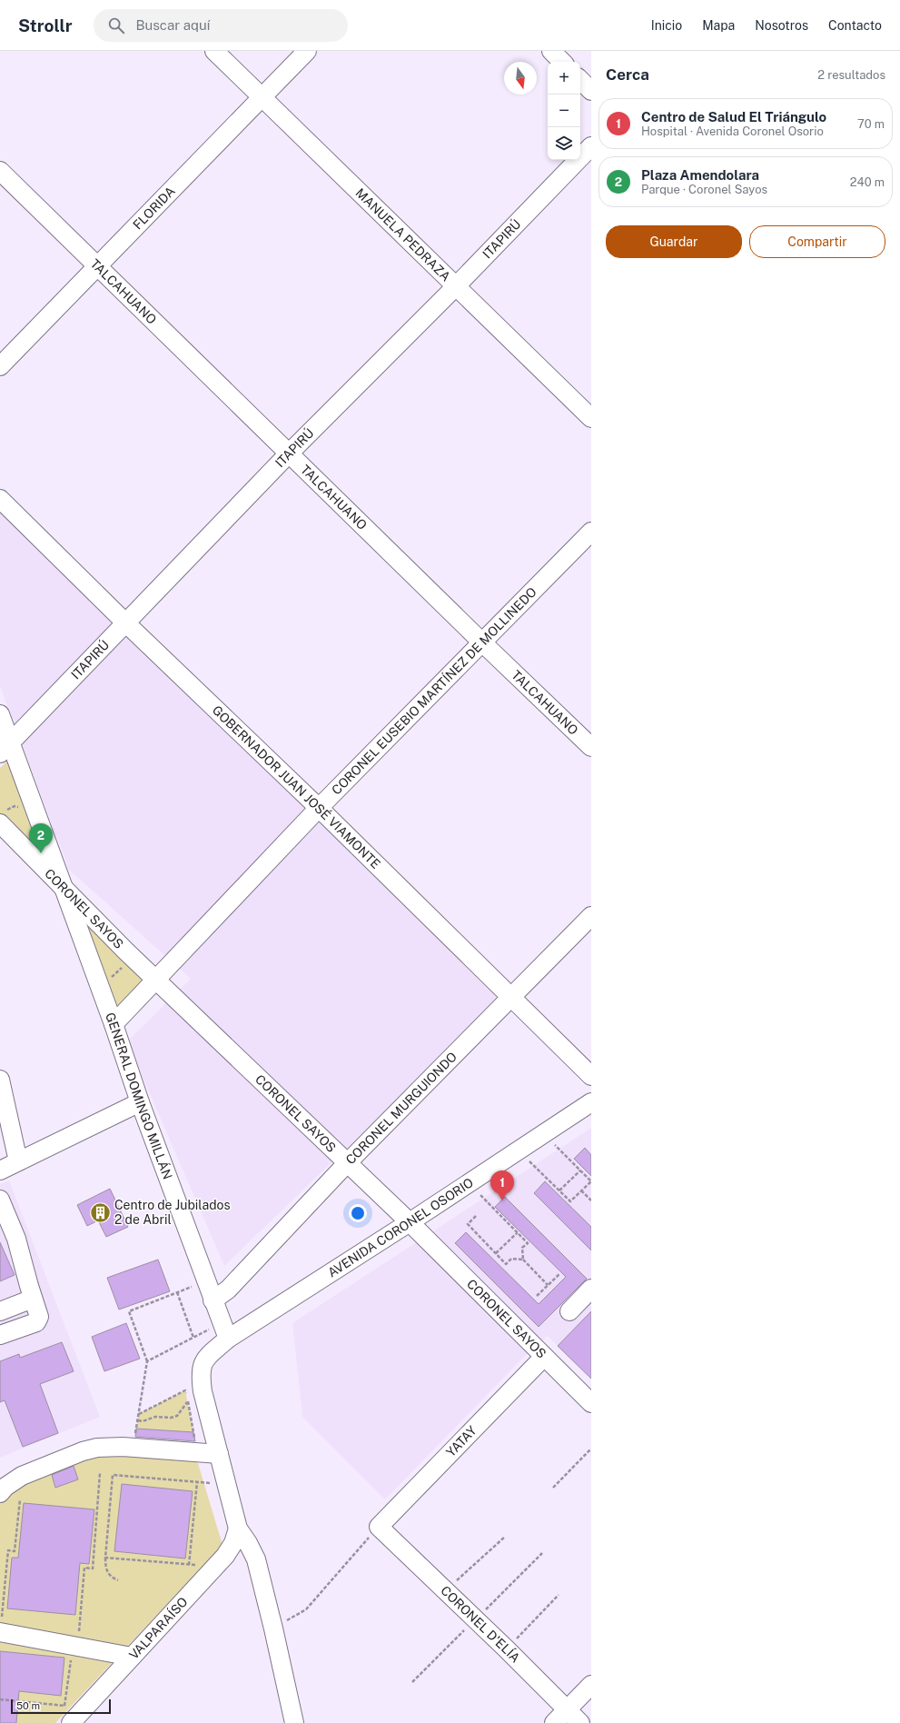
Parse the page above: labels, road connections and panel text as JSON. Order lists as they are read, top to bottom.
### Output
{
  "streets": {
    "street": [
      "FLORIDA",
      "MANUELA PEDRAZA",
      "ITAPIRÚ",
      "TALCAHUANO",
      "CORONEL EUSEBIO MARTÍNEZ DE MOLLINEDO",
      "GOBERNADOR JUAN JOSÉ VIAMONTE",
      "CORONEL SAYOS",
      "GENERAL DOMINGO MILLÁN",
      "CORONEL MURGUIONDO",
      "AVENIDA CORONEL OSORIO",
      "YATAY",
      "CORONEL D'ELÍA",
      "VALPARAÍSO"
    ]
  },
  "crossings": [
    ["FLORIDA", "MANUELA PEDRAZA"],
    ["FLORIDA", "TALCAHUANO"],
    ["MANUELA PEDRAZA", "ITAPIRÚ"],
    ["ITAPIRÚ", "TALCAHUANO"],
    ["ITAPIRÚ", "GOBERNADOR JUAN JOSÉ VIAMONTE"],
    ["ITAPIRÚ", "GENERAL DOMINGO MILLÁN"],
    ["TALCAHUANO", "CORONEL EUSEBIO MARTÍNEZ DE MOLLINEDO"],
    ["CORONEL EUSEBIO MARTÍNEZ DE MOLLINEDO", "GOBERNADOR JUAN JOSÉ VIAMONTE"],
    ["CORONEL EUSEBIO MARTÍNEZ DE MOLLINEDO", "CORONEL SAYOS"],
    ["CORONEL EUSEBIO MARTÍNEZ DE MOLLINEDO", "GENERAL DOMINGO MILLÁN"],
    ["GOBERNADOR JUAN JOSÉ VIAMONTE", "CORONEL MURGUIONDO"],
    ["CORONEL SAYOS", "GENERAL DOMINGO MILLÁN"],
    ["CORONEL SAYOS", "CORONEL MURGUIONDO"],
    ["CORONEL SAYOS", "AVENIDA CORONEL OSORIO"],
    ["CORONEL SAYOS", "YATAY"],
    ["GENERAL DOMINGO MILLÁN", "CORONEL MURGUIONDO"],
    ["GENERAL DOMINGO MILLÁN", "AVENIDA CORONEL OSORIO"],
    ["YATAY", "CORONEL D'ELÍA"]
  ],
  "places": {
    "building": ["Centro de Jubilados 2 de Abril"]
  },
  "scale_bar": "50 m",
  "north": "bottom",
  "page": {
    "header": "Strollr",
    "search": "Buscar aquí",
    "nav": [
      "Inicio",
      "Mapa",
      "Nosotros",
      "Contacto"
    ],
    "heading": ["Cerca", "2 resultados"],
    "map_buttons": ["+", "−"],
    "list": [
      {
        "mark": "1",
        "name": "Centro de Salud El Triángulo",
        "note": "Hospital · Avenida Coronel Osorio",
        "value": "70 m"
      },
      {
        "mark": "2",
        "name": "Plaza Amendolara",
        "note": "Parque · Coronel Sayos",
        "value": "240 m"
      }
    ],
    "buttons": ["Guardar", "Compartir"],
    "pins": ["2", "1"],
    "scale": "50 m"
  }
}
